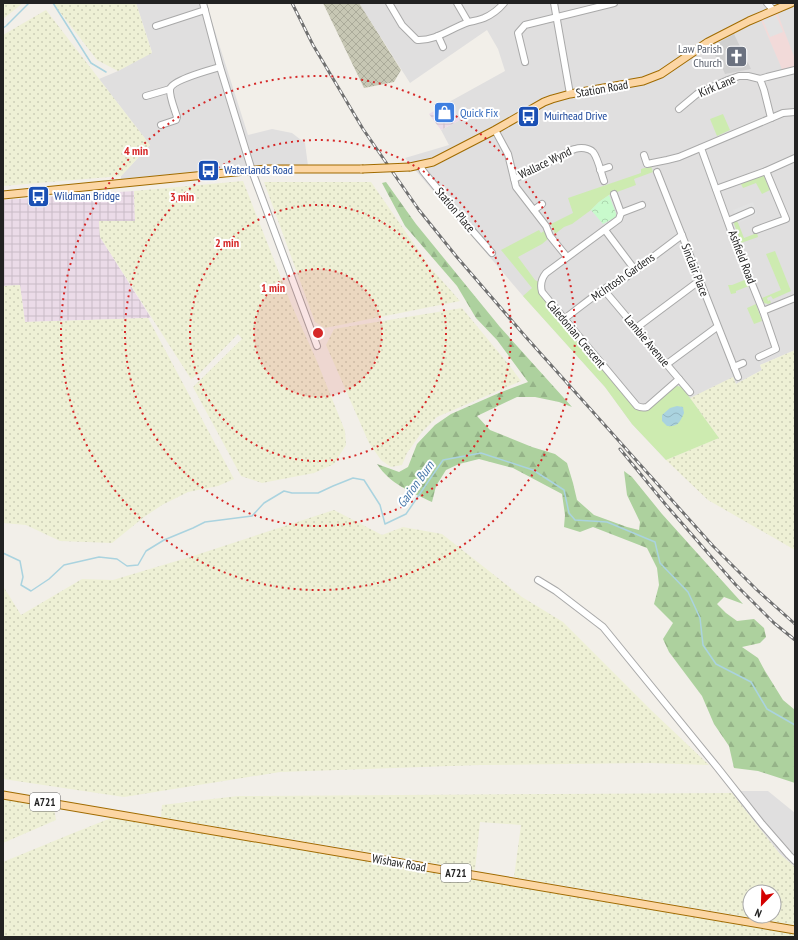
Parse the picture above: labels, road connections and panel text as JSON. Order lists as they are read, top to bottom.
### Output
{
  "streets": {
    "main road": ["Station Road", "A721", "Wishaw Road"],
    "street": [
      "Kirk Lane",
      "Wallace Wynd",
      "Station Place",
      "Ashfield Road",
      "Sinclair Place",
      "McIntosh Gardens",
      "Caledonian Crescent",
      "Lambie Avenue"
    ]
  },
  "crossings": [
    ["Station Road", "Station Place"],
    ["Sinclair Place", "McIntosh Gardens"],
    ["McIntosh Gardens", "Caledonian Crescent"],
    ["McIntosh Gardens", "Lambie Avenue"],
    ["Caledonian Crescent", "Lambie Avenue"]
  ],
  "water": ["Garion Burn"],
  "places": {
    "church": ["Law Parish Church"],
    "shop": ["Quick Fix"],
    "bus stop": ["Muirhead Drive", "Waterlands Road", "Wildman Bridge"]
  },
  "north": "bottom left",
  "rings": [
    "4 min",
    "3 min",
    "2 min",
    "1 min"
  ]
}
